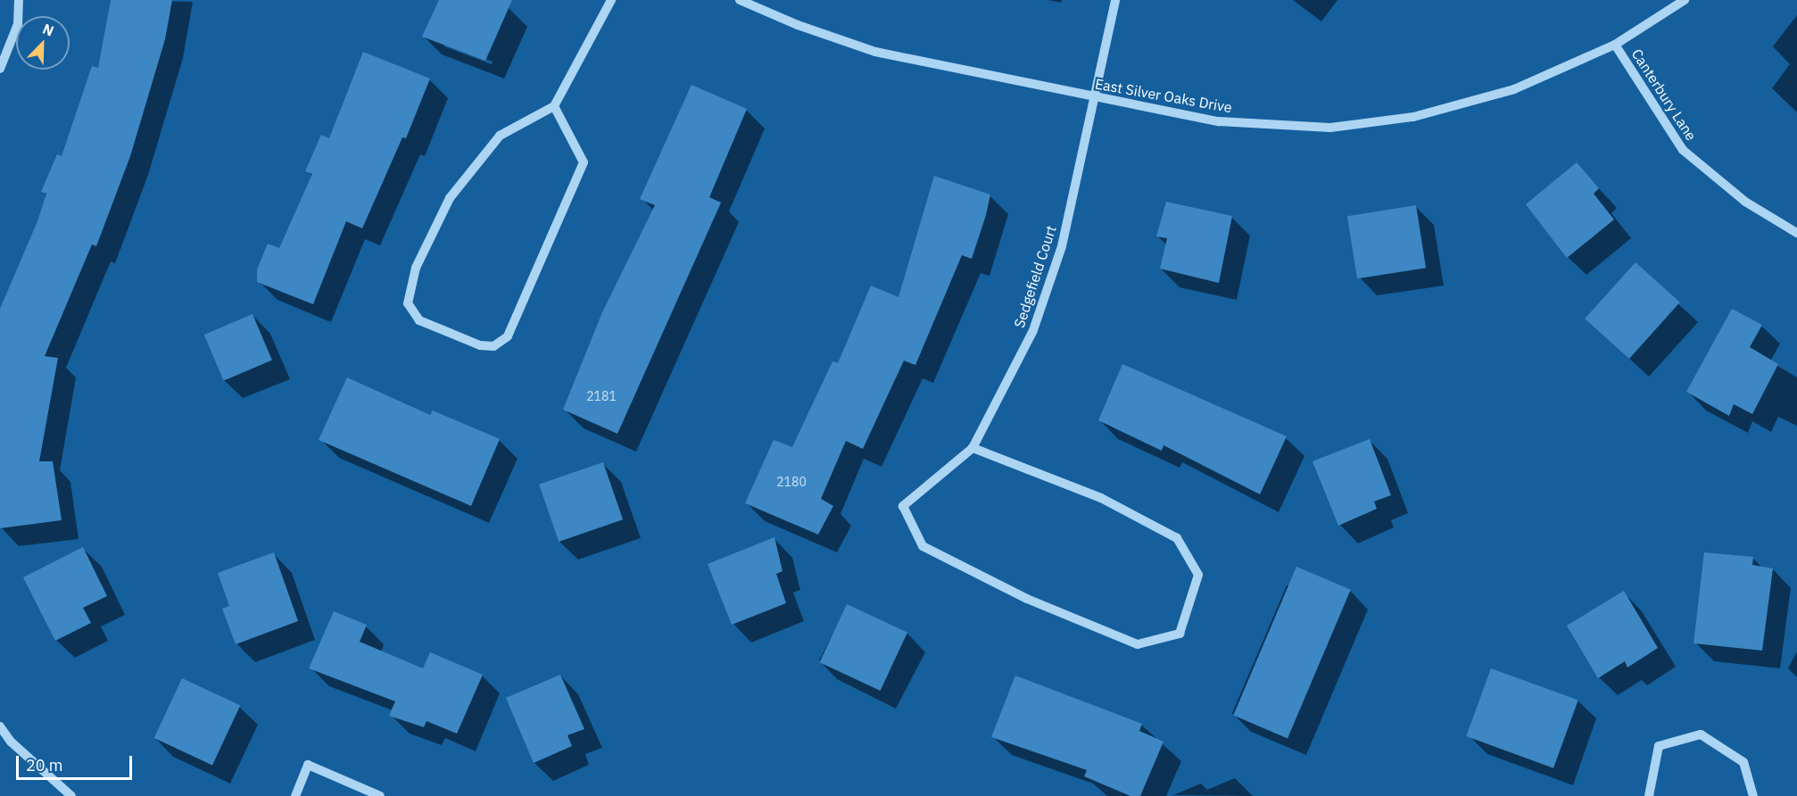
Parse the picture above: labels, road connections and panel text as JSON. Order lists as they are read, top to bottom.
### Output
{
  "streets": {
    "street": ["Canterbury Lane", "East Silver Oaks Drive", "Sedgefield Court"]
  },
  "crossings": [
    ["Canterbury Lane", "East Silver Oaks Drive"],
    ["East Silver Oaks Drive", "Sedgefield Court"]
  ],
  "house_numbers": ["2181", "2180"],
  "scale_bar": "20 m",
  "north": "top right"
}
